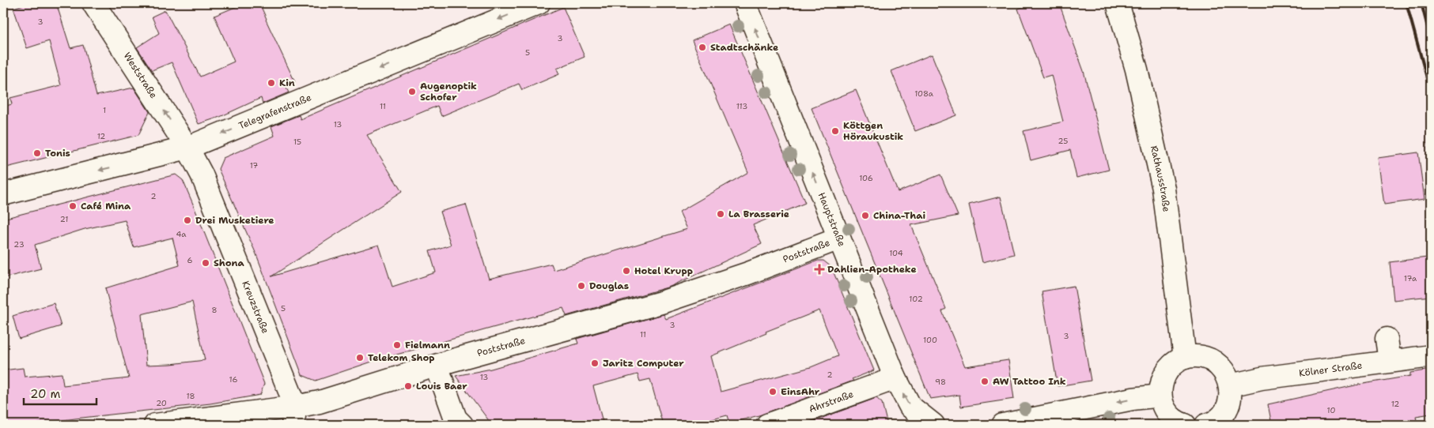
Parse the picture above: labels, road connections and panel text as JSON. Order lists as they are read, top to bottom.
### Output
{
  "streets": {
    "street": [
      "Weststraße",
      "Telegrafenstraße",
      "Rathausstraße",
      "Hauptstraße",
      "Poststraße",
      "Kreuzstraße",
      "Kölner Straße",
      "Ahrstraße"
    ]
  },
  "crossings": [
    ["Weststraße", "Telegrafenstraße"],
    ["Weststraße", "Kreuzstraße"],
    ["Telegrafenstraße", "Kreuzstraße"],
    ["Hauptstraße", "Poststraße"],
    ["Hauptstraße", "Ahrstraße"],
    ["Poststraße", "Kreuzstraße"]
  ],
  "one_way": ["Weststraße", "Telegrafenstraße", "Hauptstraße"],
  "places": {
    "other": [
      "Stadtschänke",
      "Kin",
      "Augenoptik Schofer",
      "Köttgen Höraukustik",
      "Tonis",
      "Café Mina",
      "La Brasserie",
      "China-Thai",
      "Drei Musketiere",
      "Shona",
      "Hotel Krupp",
      "Douglas",
      "Fielmann",
      "Telekom Shop",
      "Jaritz Computer",
      "AW Tattoo Ink",
      "Louis Baer",
      "EinsAhr"
    ],
    "health": ["Dahlien-Apotheke"]
  },
  "house_numbers": [
    "3",
    "3",
    "5",
    "108a",
    "11",
    "113",
    "1",
    "13",
    "12",
    "25",
    "15",
    "17",
    "106",
    "2",
    "21",
    "4a",
    "23",
    "104",
    "6",
    "17a",
    "102",
    "5",
    "8",
    "3",
    "11",
    "3",
    "100",
    "2",
    "13",
    "16",
    "98",
    "18",
    "20",
    "12",
    "10"
  ],
  "scale_bar": "20 m"
}
